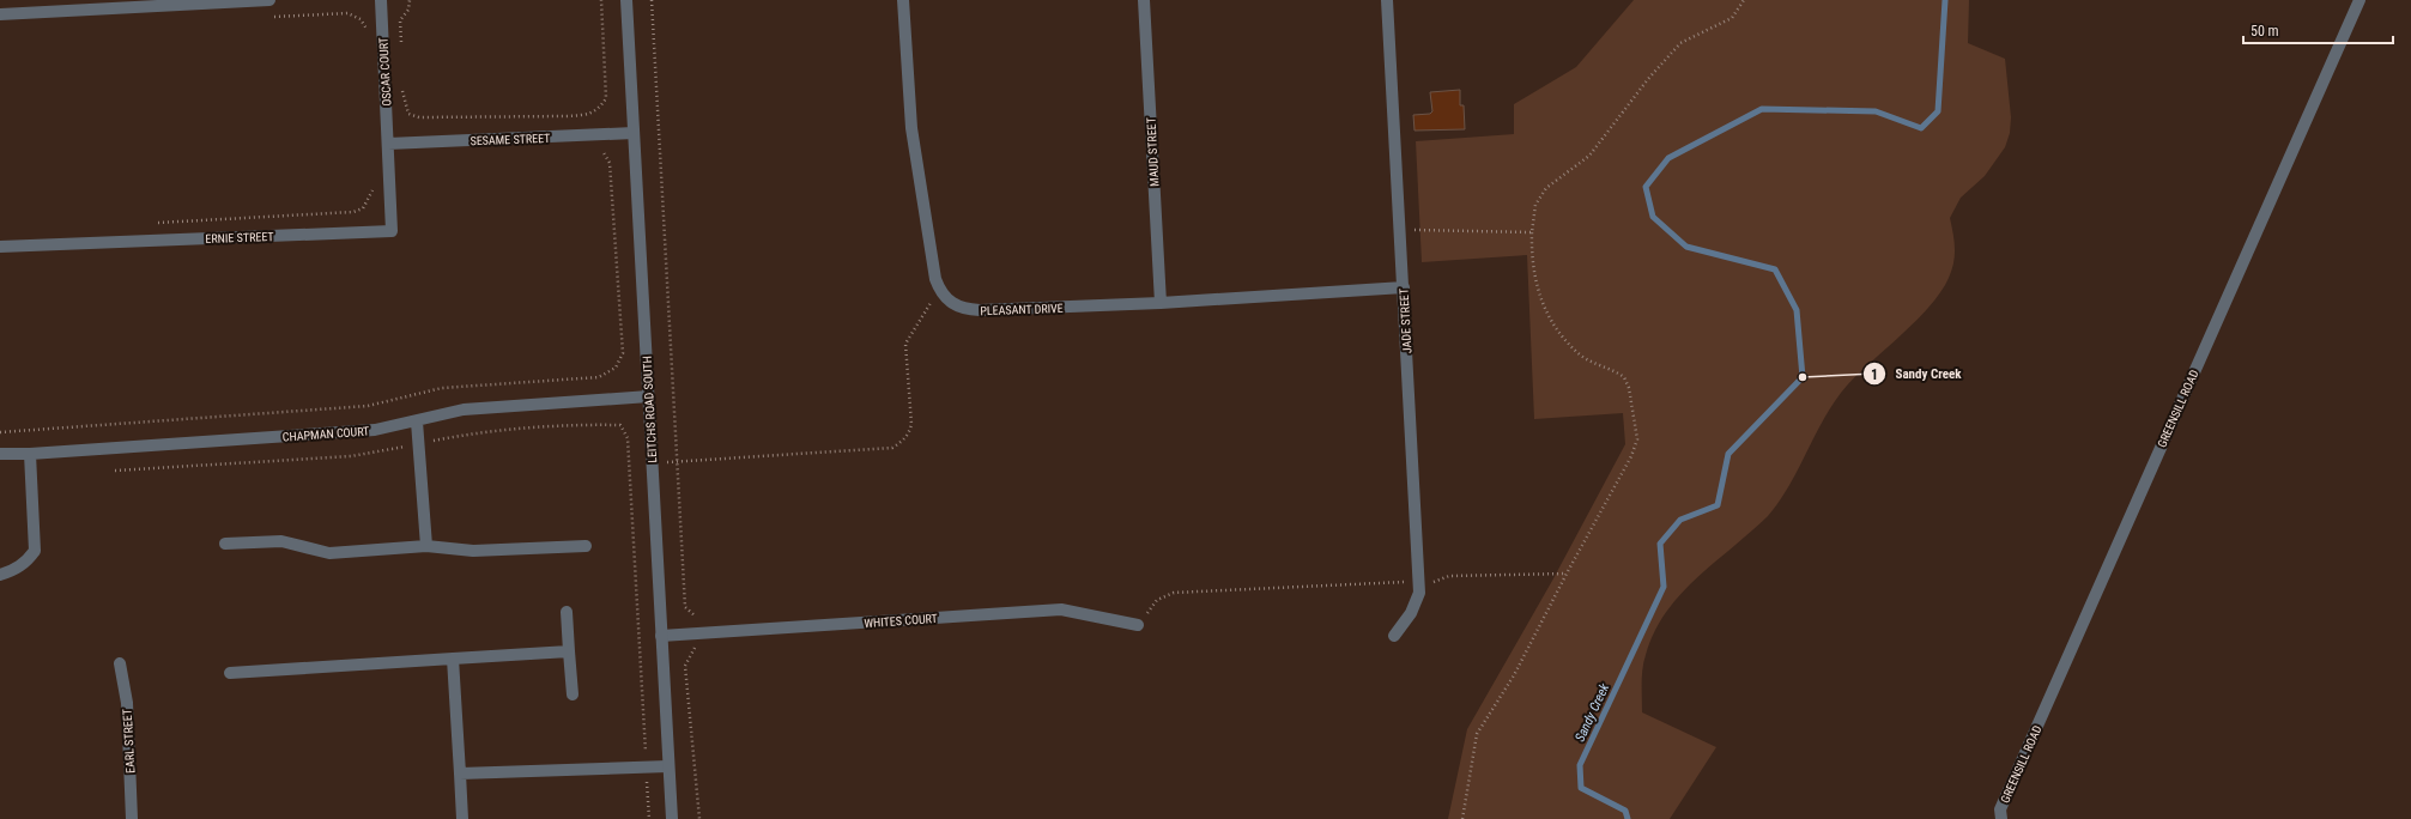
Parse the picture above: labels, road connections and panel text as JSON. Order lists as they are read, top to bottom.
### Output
{
  "streets": {
    "street": [
      "OSCAR COURT",
      "SESAME STREET",
      "MAUD STREET",
      "ERNIE STREET",
      "PLEASANT DRIVE",
      "JADE STREET",
      "GREENSILL ROAD",
      "LEITCHS ROAD SOUTH",
      "CHAPMAN COURT",
      "WHITES COURT",
      "EARL STREET"
    ]
  },
  "crossings": [
    ["OSCAR COURT", "SESAME STREET"],
    ["OSCAR COURT", "ERNIE STREET"],
    ["SESAME STREET", "ERNIE STREET"],
    ["SESAME STREET", "LEITCHS ROAD SOUTH"],
    ["MAUD STREET", "PLEASANT DRIVE"],
    ["PLEASANT DRIVE", "JADE STREET"],
    ["LEITCHS ROAD SOUTH", "CHAPMAN COURT"],
    ["LEITCHS ROAD SOUTH", "WHITES COURT"]
  ],
  "water": ["Sandy Creek"],
  "places": ["Sandy Creek"],
  "scale_bar": "50 m"
}
